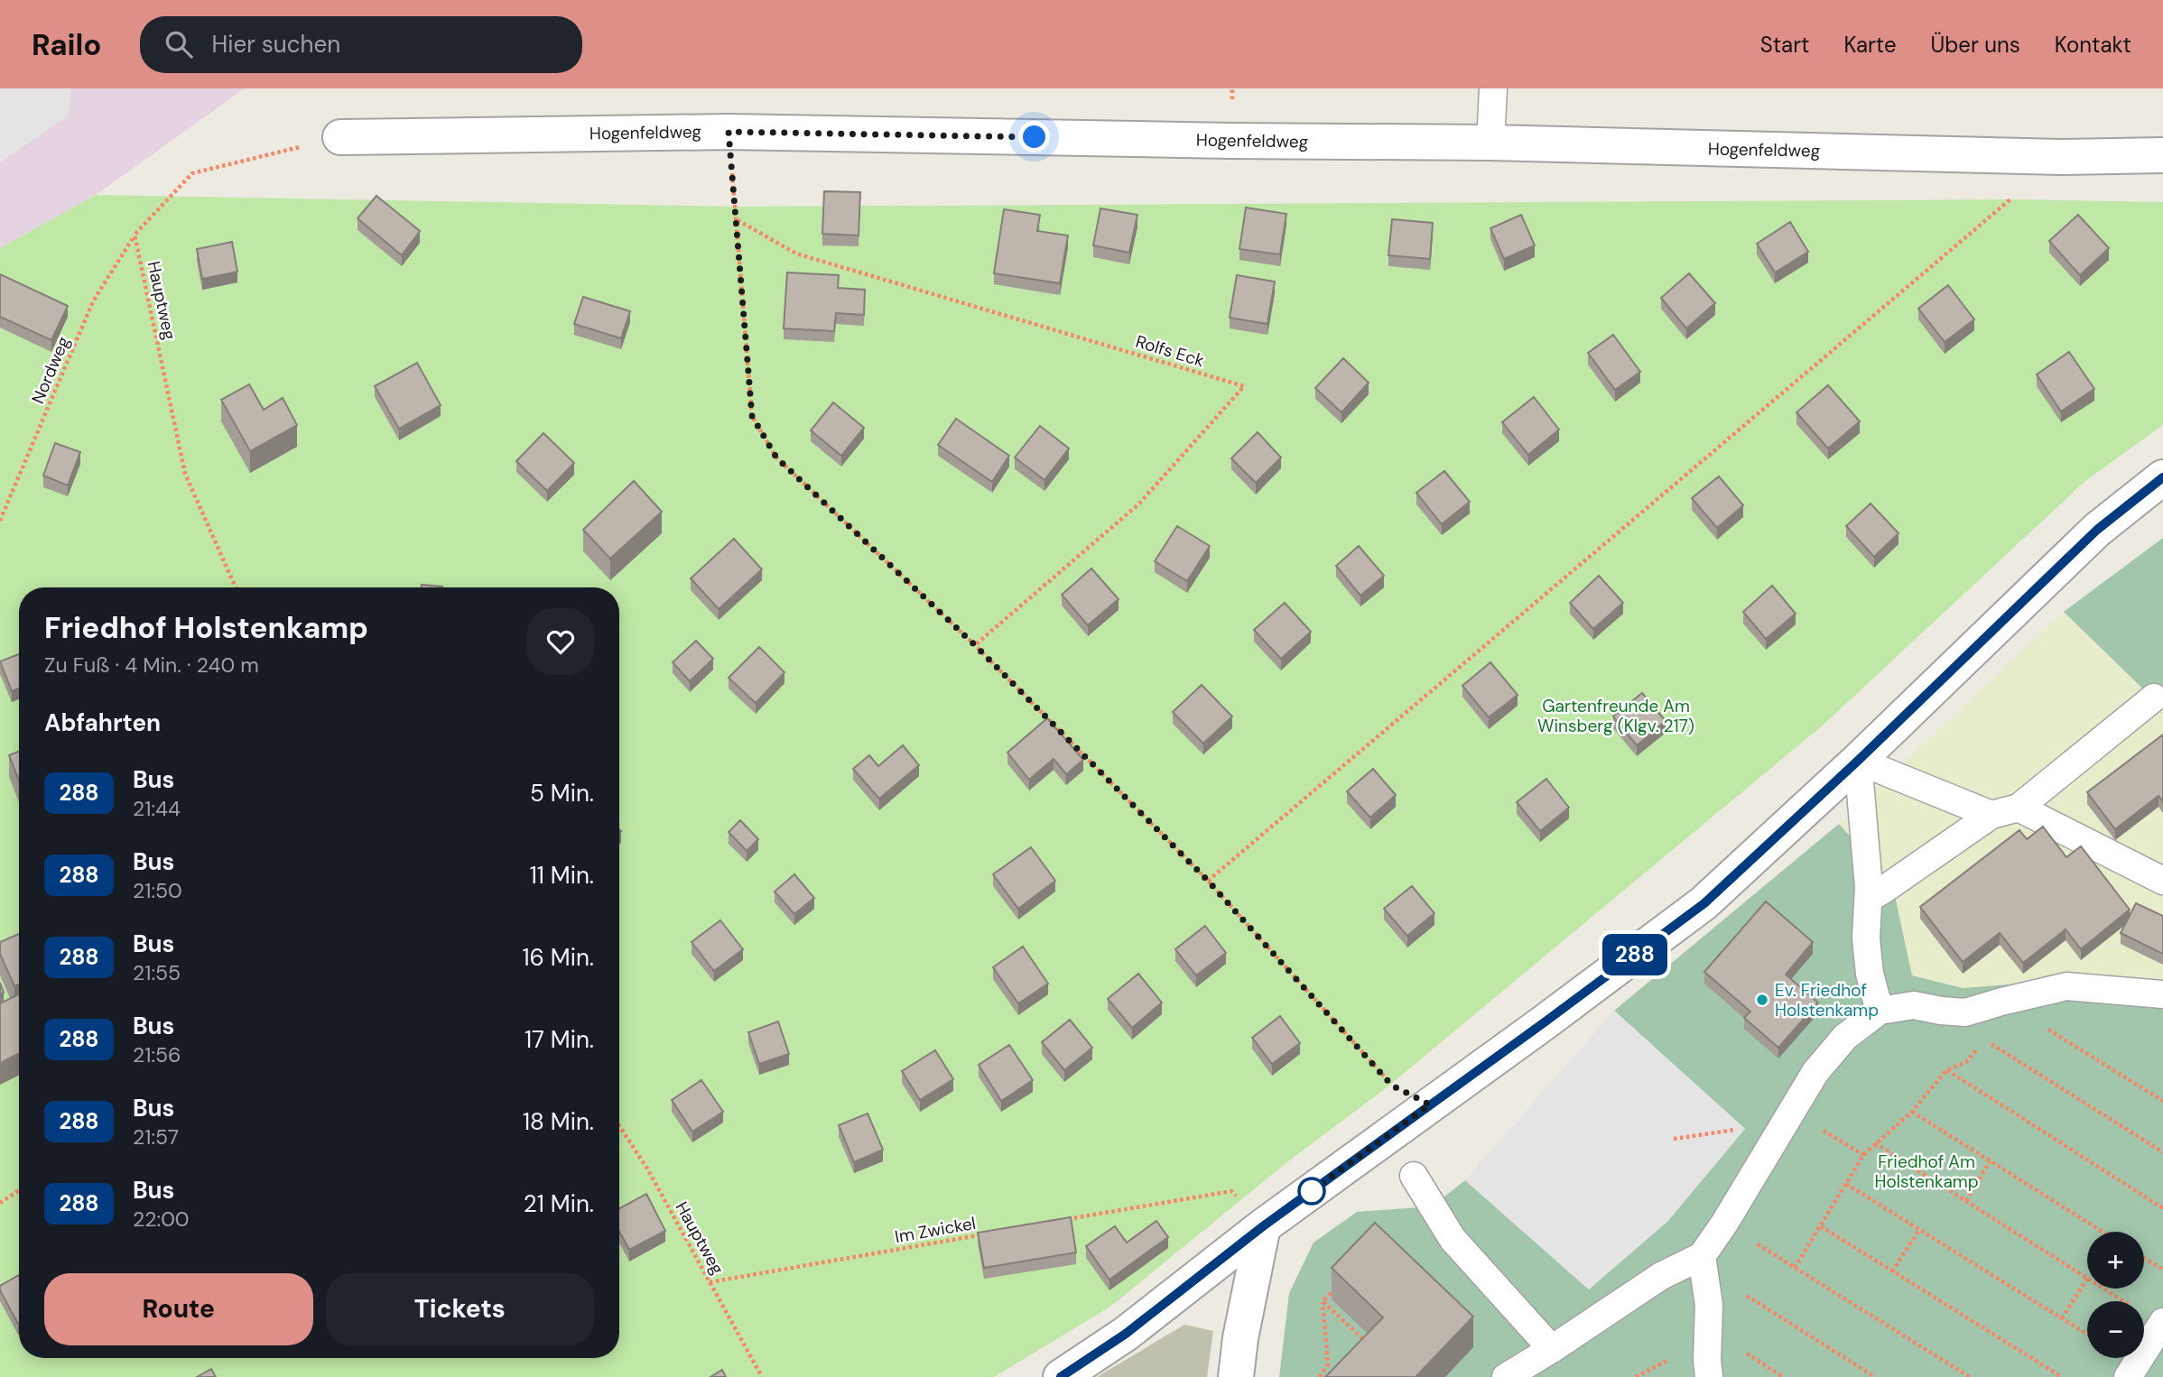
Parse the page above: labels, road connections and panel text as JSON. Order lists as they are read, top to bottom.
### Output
{
  "streets": {
    "street": ["Hogenfeldweg"],
    "path": [
      "Hauptweg",
      "Rolfs Eck",
      "Nordweg",
      "Im Zwickel"
    ]
  },
  "crossings": [
    ["Hauptweg", "Nordweg"],
    ["Hauptweg", "Im Zwickel"]
  ],
  "parks": ["Gartenfreunde Am Winsberg (Klgv. 217)", "Friedhof Am Holstenkamp"],
  "places": ["Ev. Friedhof Holstenkamp"],
  "lines": ["bus line 288"],
  "page": {
    "header": "Railo",
    "search": "Hier suchen",
    "nav": [
      "Start",
      "Karte",
      "Über uns",
      "Kontakt"
    ],
    "on_map": "288",
    "heading": [
      ["Friedhof Holstenkamp", "Zu Fuß · 4 Min. · 240 m"],
      "Abfahrten"
    ],
    "list": [
      {
        "mark": "288",
        "name": "Bus",
        "note": "21:44",
        "value": "5 Min."
      },
      {
        "mark": "288",
        "name": "Bus",
        "note": "21:50",
        "value": "11 Min."
      },
      {
        "mark": "288",
        "name": "Bus",
        "note": "21:55",
        "value": "16 Min."
      },
      {
        "mark": "288",
        "name": "Bus",
        "note": "21:56",
        "value": "17 Min."
      },
      {
        "mark": "288",
        "name": "Bus",
        "note": "21:57",
        "value": "18 Min."
      },
      {
        "mark": "288",
        "name": "Bus",
        "note": "22:00",
        "value": "21 Min."
      }
    ],
    "map_buttons": ["+", "−"],
    "buttons": ["Route", "Tickets"]
  }
}
